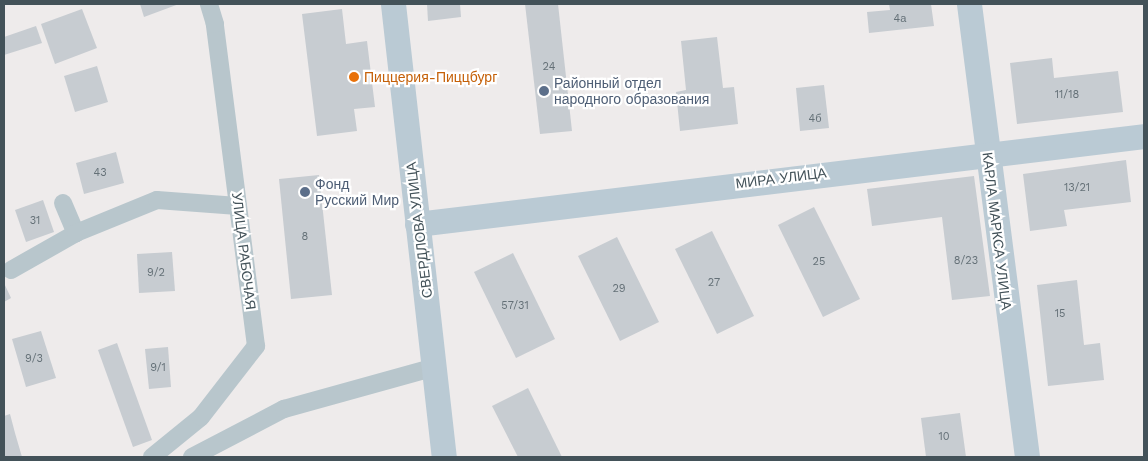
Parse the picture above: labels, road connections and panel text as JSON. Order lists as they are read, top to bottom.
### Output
{
  "streets": {
    "street": [
      "МИРА УЛИЦА",
      "СВЕРДЛОВА УЛИЦА",
      "КАРЛА МАРКСА УЛИЦА",
      "УЛИЦА РАБОЧАЯ"
    ]
  },
  "crossings": [
    ["МИРА УЛИЦА", "СВЕРДЛОВА УЛИЦА"],
    ["МИРА УЛИЦА", "КАРЛА МАРКСА УЛИЦА"]
  ],
  "places": ["Пиццерия-Пиццбург", "Районный отдел народного образования", "Фонд Русский Мир"],
  "house_numbers": [
    "4а",
    "24",
    "11/18",
    "4б",
    "43",
    "13/21",
    "31",
    "8",
    "8/23",
    "25",
    "9/2",
    "27",
    "29",
    "57/31",
    "15",
    "9/3",
    "9/1",
    "10"
  ]
}
